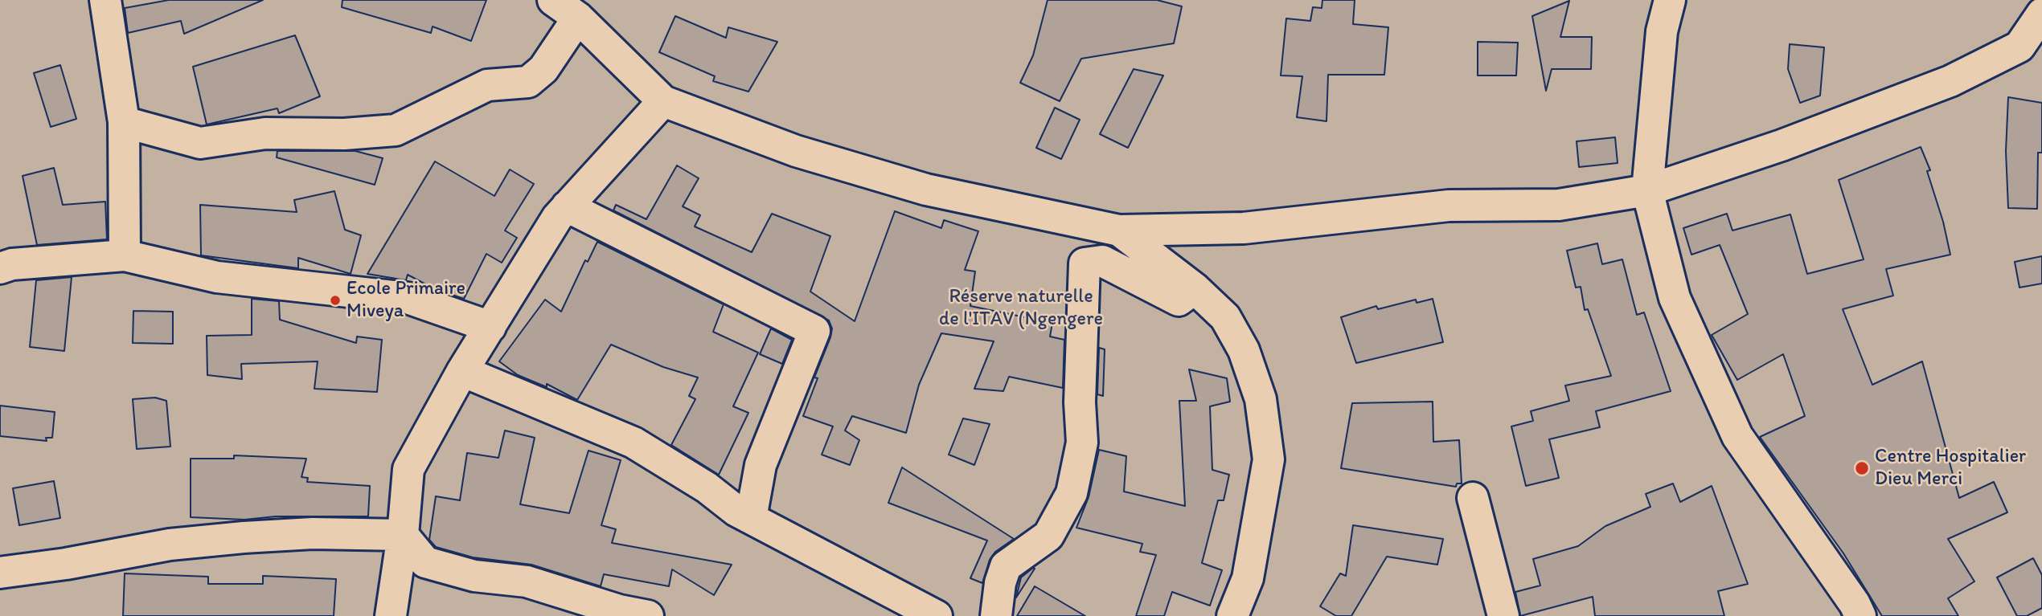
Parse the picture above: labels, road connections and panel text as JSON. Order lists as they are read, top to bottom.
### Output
{
  "parks": ["Réserve naturelle de l'ITAV (Ngengere"],
  "places": ["Ecole Primaire Miveya", "Centre Hospitalier Dieu Merci"]
}
